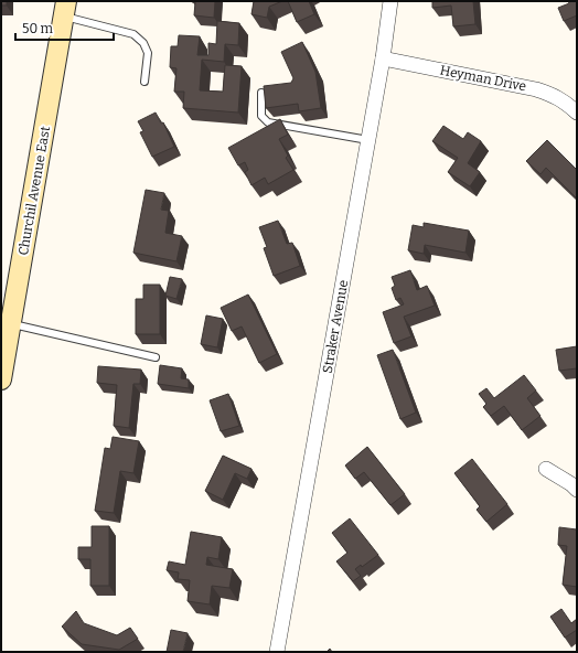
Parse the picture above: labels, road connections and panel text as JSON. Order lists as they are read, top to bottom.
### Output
{
  "streets": {
    "main road": ["Churchil Avenue East"],
    "street": ["Heyman Drive", "Straker Avenue"]
  },
  "crossings": [
    ["Heyman Drive", "Straker Avenue"]
  ],
  "scale_bar": "50 m"
}
